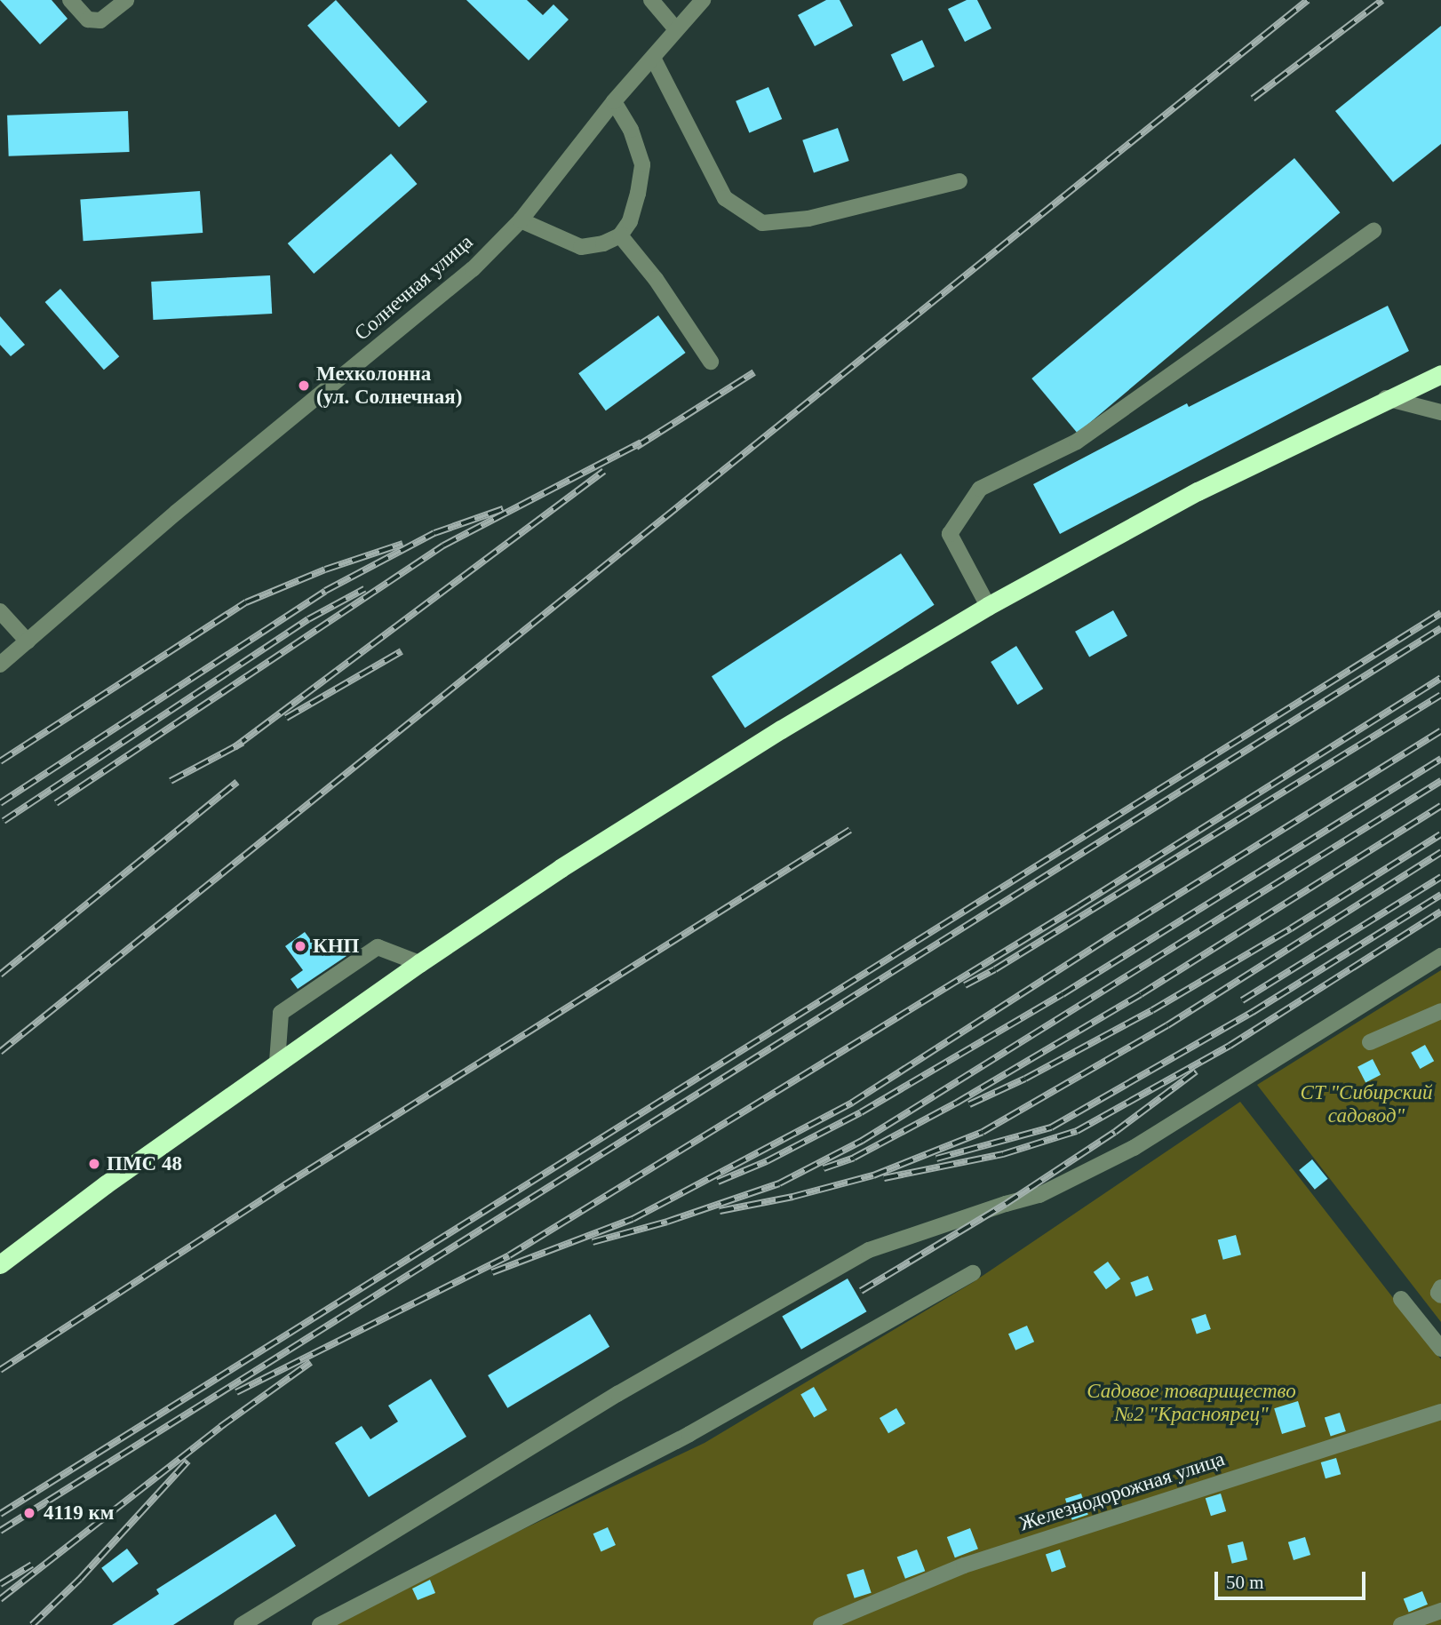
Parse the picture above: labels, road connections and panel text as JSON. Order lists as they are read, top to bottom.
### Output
{
  "streets": {
    "street": ["Солнечная улица", "Железнодорожная улица"]
  },
  "parks": ["СТ \"Сибирский садовод\"", "Садовое товарищество №2 \"Красноярец\""],
  "places": [
    "Мехколонна (ул. Солнечная)",
    "КНП",
    "ПМС 48",
    "4119 км"
  ],
  "scale_bar": "50 m"
}
